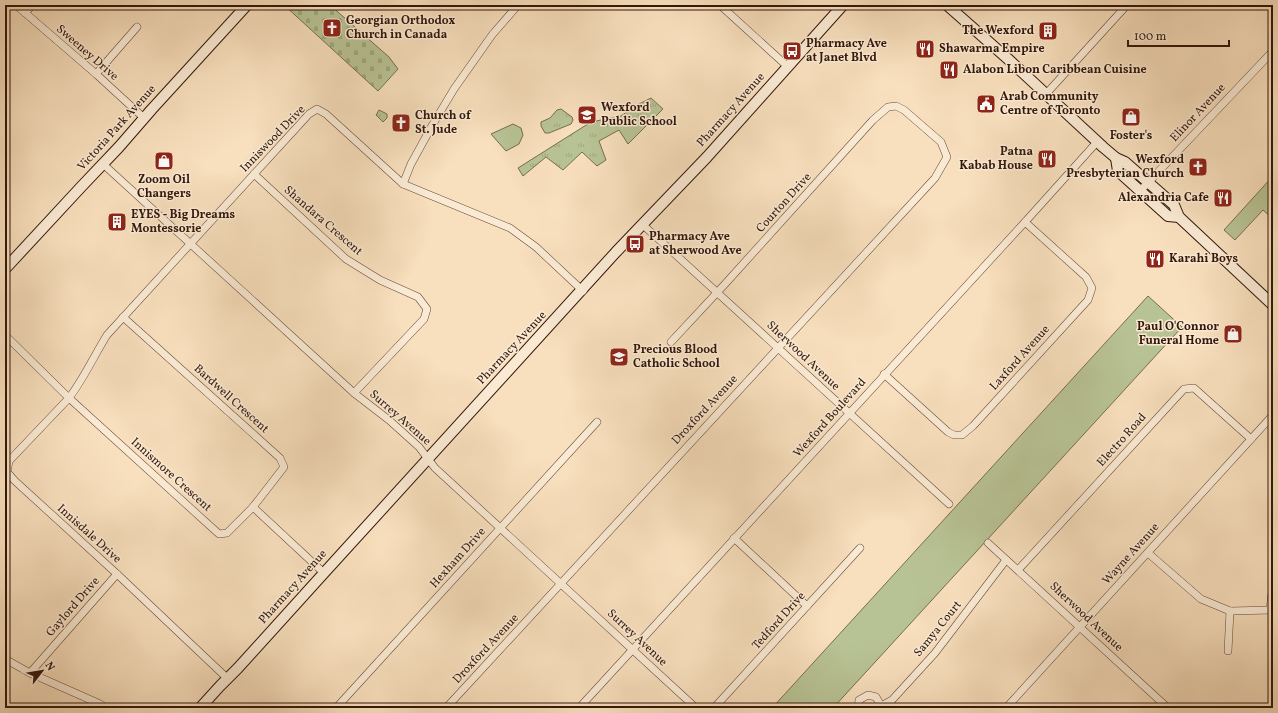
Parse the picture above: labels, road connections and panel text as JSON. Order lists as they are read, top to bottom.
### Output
{
  "streets": {
    "street": [
      "Sweeney Drive",
      "Pharmacy Avenue",
      "Elinor Avenue",
      "Victoria Park Avenue",
      "Inniswood Drive",
      "Courton Drive",
      "Shandara Crescent",
      "Sherwood Avenue",
      "Laxford Avenue",
      "Bardwell Crescent",
      "Droxford Avenue",
      "Surrey Avenue",
      "Wexford Boulevard",
      "Electro Road",
      "Innismore Crescent",
      "Innisdale Drive",
      "Wayne Avenue",
      "Hexham Drive",
      "Gaylord Drive",
      "Tedford Drive",
      "Samya Court"
    ]
  },
  "crossings": [
    ["Sweeney Drive", "Victoria Park Avenue"],
    ["Pharmacy Avenue", "Inniswood Drive"],
    ["Pharmacy Avenue", "Sherwood Avenue"],
    ["Pharmacy Avenue", "Surrey Avenue"],
    ["Pharmacy Avenue", "Innisdale Drive"],
    ["Victoria Park Avenue", "Surrey Avenue"],
    ["Inniswood Drive", "Shandara Crescent"],
    ["Inniswood Drive", "Bardwell Crescent"],
    ["Inniswood Drive", "Surrey Avenue"],
    ["Inniswood Drive", "Innismore Crescent"],
    ["Inniswood Drive", "Innisdale Drive"],
    ["Courton Drive", "Sherwood Avenue"],
    ["Courton Drive", "Droxford Avenue"],
    ["Shandara Crescent", "Surrey Avenue"],
    ["Sherwood Avenue", "Droxford Avenue"],
    ["Sherwood Avenue", "Wexford Boulevard"],
    ["Sherwood Avenue", "Electro Road"],
    ["Sherwood Avenue", "Wayne Avenue"],
    ["Sherwood Avenue", "Samya Court"],
    ["Laxford Avenue", "Wexford Boulevard"],
    ["Bardwell Crescent", "Innismore Crescent"],
    ["Droxford Avenue", "Surrey Avenue"],
    ["Surrey Avenue", "Wexford Boulevard"],
    ["Surrey Avenue", "Hexham Drive"],
    ["Electro Road", "Wayne Avenue"],
    ["Innismore Crescent", "Innisdale Drive"],
    ["Innisdale Drive", "Gaylord Drive"]
  ],
  "places": {
    "church": ["Georgian Orthodox Church in Canada", "Church of St. Jude", "Wexford Presbyterian Church"],
    "building": ["The Wexford", "EYES - Big Dreams Montessorie"],
    "restaurant": [
      "Shawarma Empire",
      "Alabon Libon Caribbean Cuisine",
      "Patna Kabab House",
      "Alexandria Cafe",
      "Karahi Boys"
    ],
    "bus stop": ["Pharmacy Ave at Janet Blvd", "Pharmacy Ave at Sherwood Ave"],
    "public building": ["Arab Community Centre of Toronto"],
    "school or university": ["Wexford Public School", "Precious Blood Catholic School"],
    "shop": ["Foster's", "Zoom Oil Changers", "Paul O'Connor Funeral Home"]
  },
  "scale_bar": "100 m",
  "north": "top right"
}
